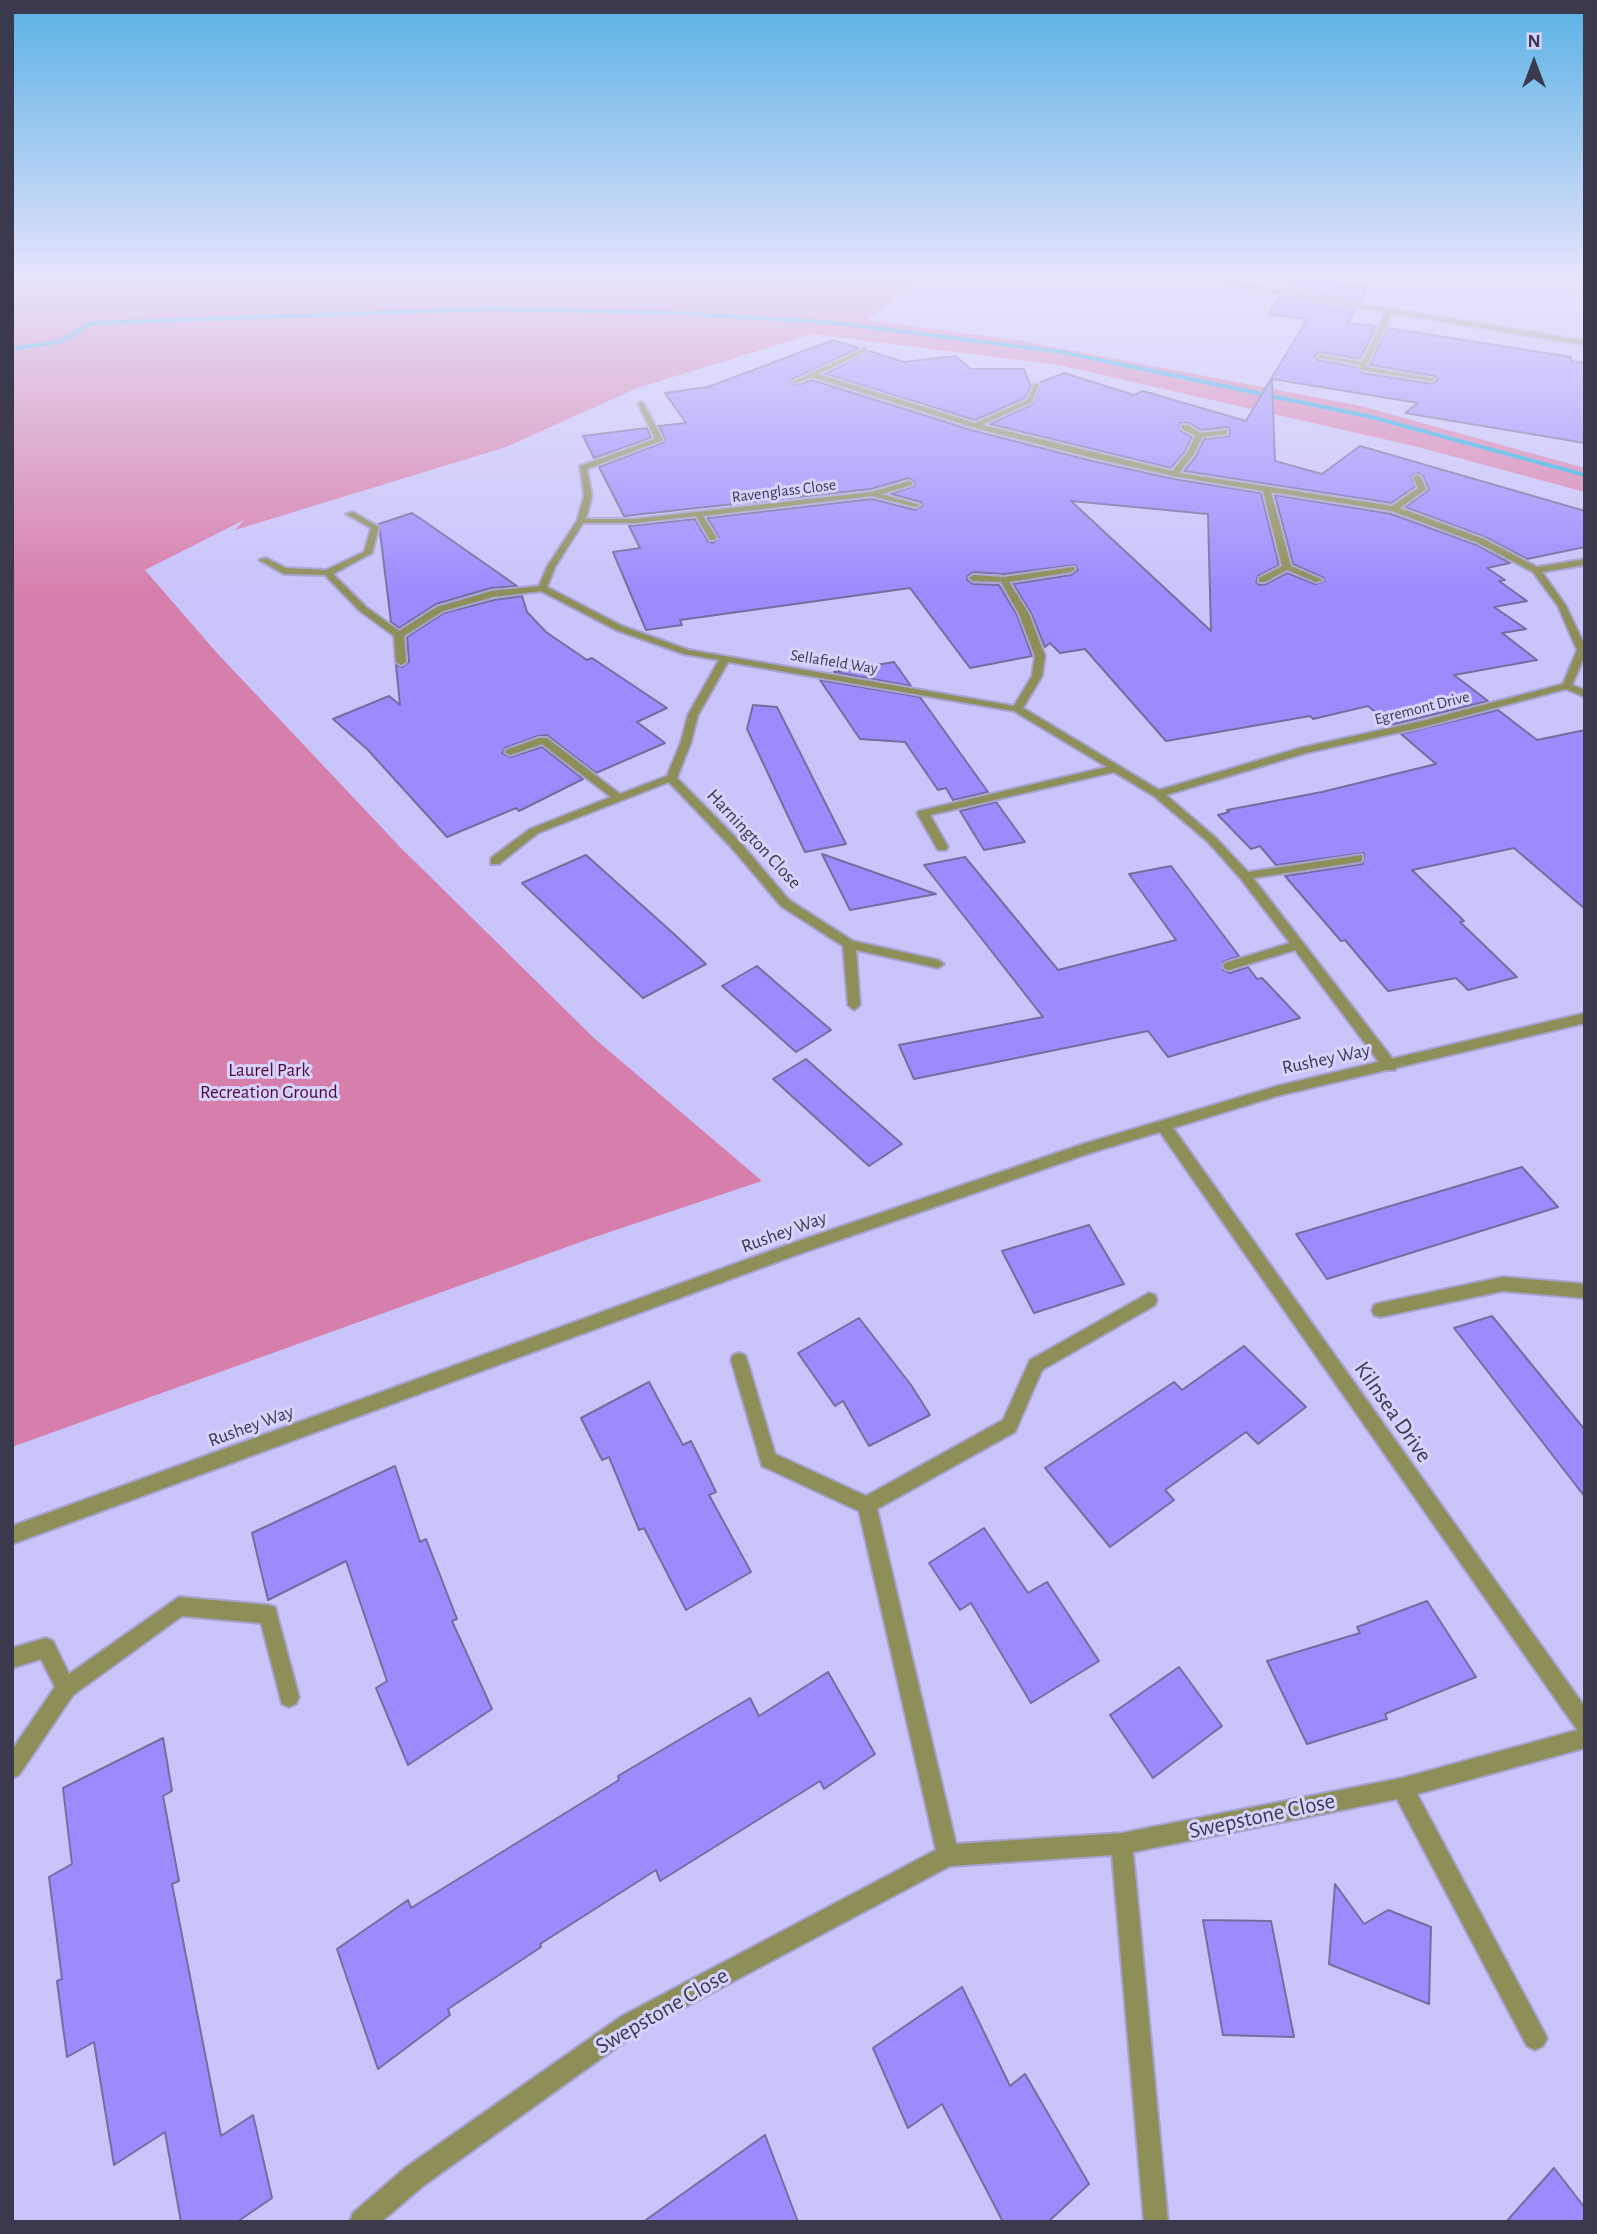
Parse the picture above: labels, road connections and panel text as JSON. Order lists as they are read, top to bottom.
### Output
{
  "streets": {
    "street": [
      "Ravenglass Close",
      "Sellafield Way",
      "Egremont Drive",
      "Harnington Close",
      "Rushey Way",
      "Kilnsea Drive",
      "Swepstone Close"
    ]
  },
  "crossings": [
    ["Sellafield Way", "Egremont Drive"],
    ["Sellafield Way", "Rushey Way"],
    ["Rushey Way", "Kilnsea Drive"]
  ],
  "parks": ["Laurel Park Recreation Ground"],
  "north": "top"
}
